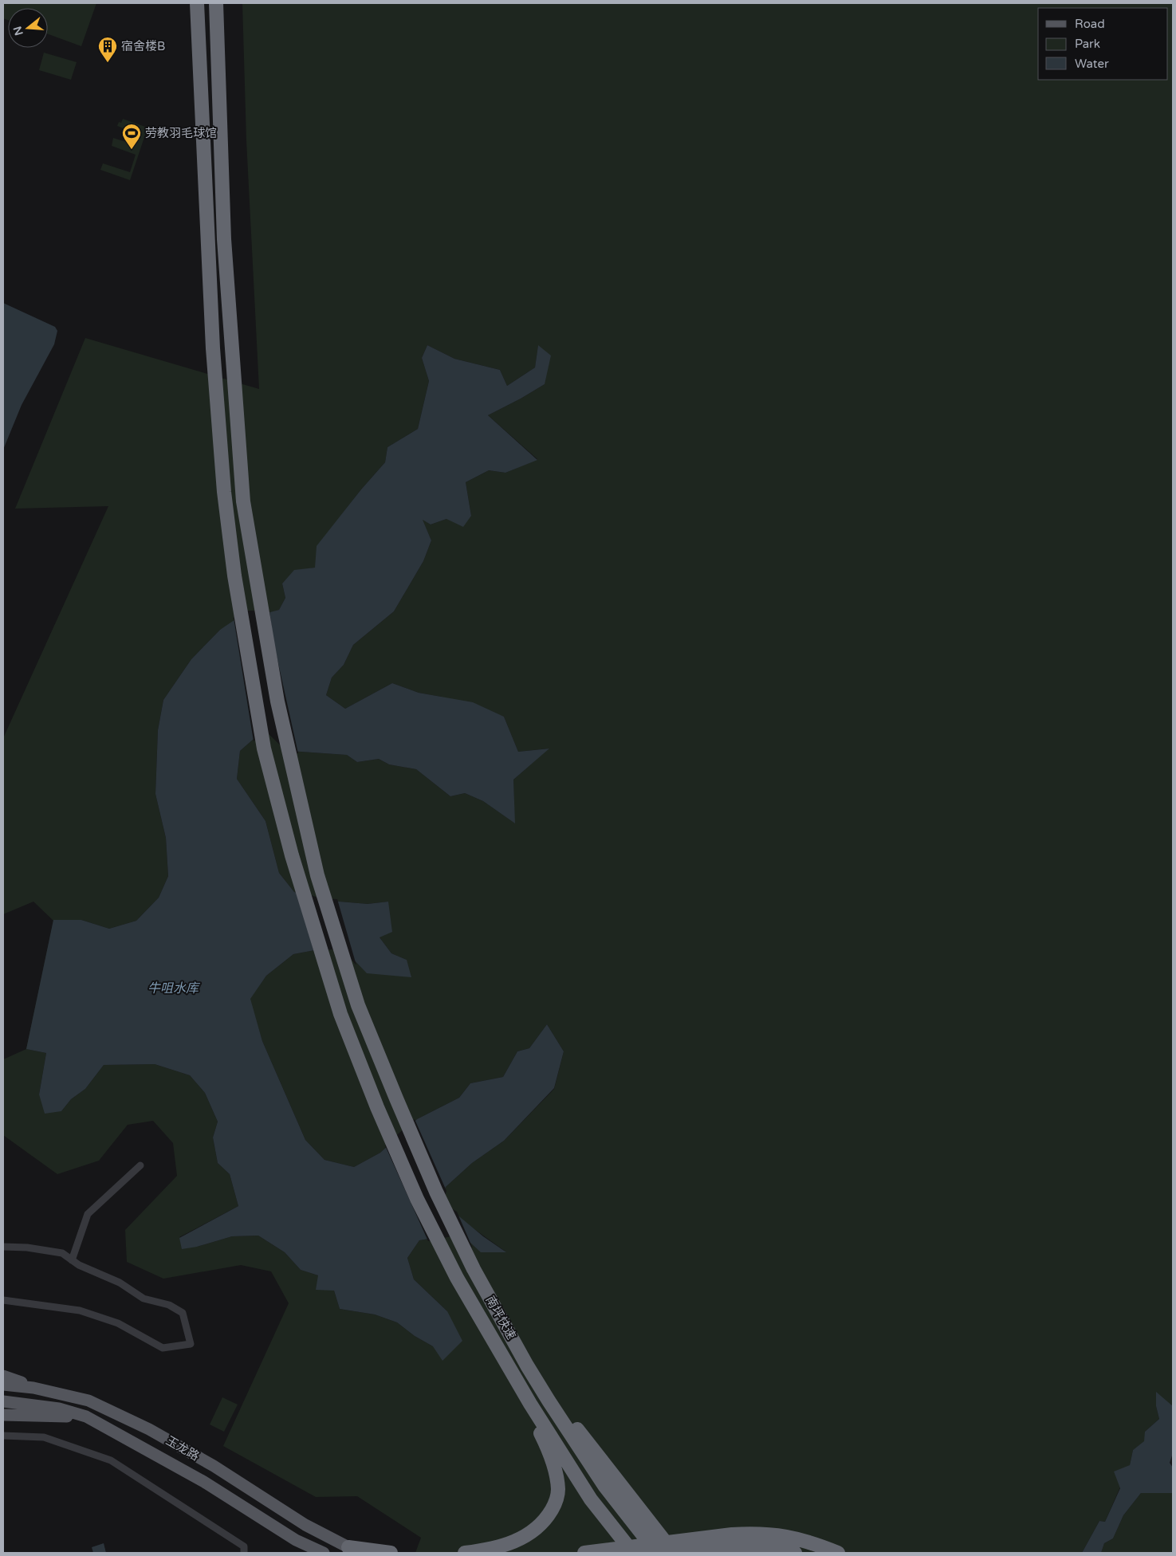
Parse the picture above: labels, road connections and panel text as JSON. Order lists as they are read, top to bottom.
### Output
{
  "streets": {
    "highway": ["南坪快速"],
    "main road": ["玉龙路"]
  },
  "water": ["牛咀水库"],
  "places": {
    "building": ["宿舍楼B"],
    "sports": ["劳教羽毛球馆"]
  },
  "legend": ["Road", "Park", "Water"],
  "north": "left"
}
